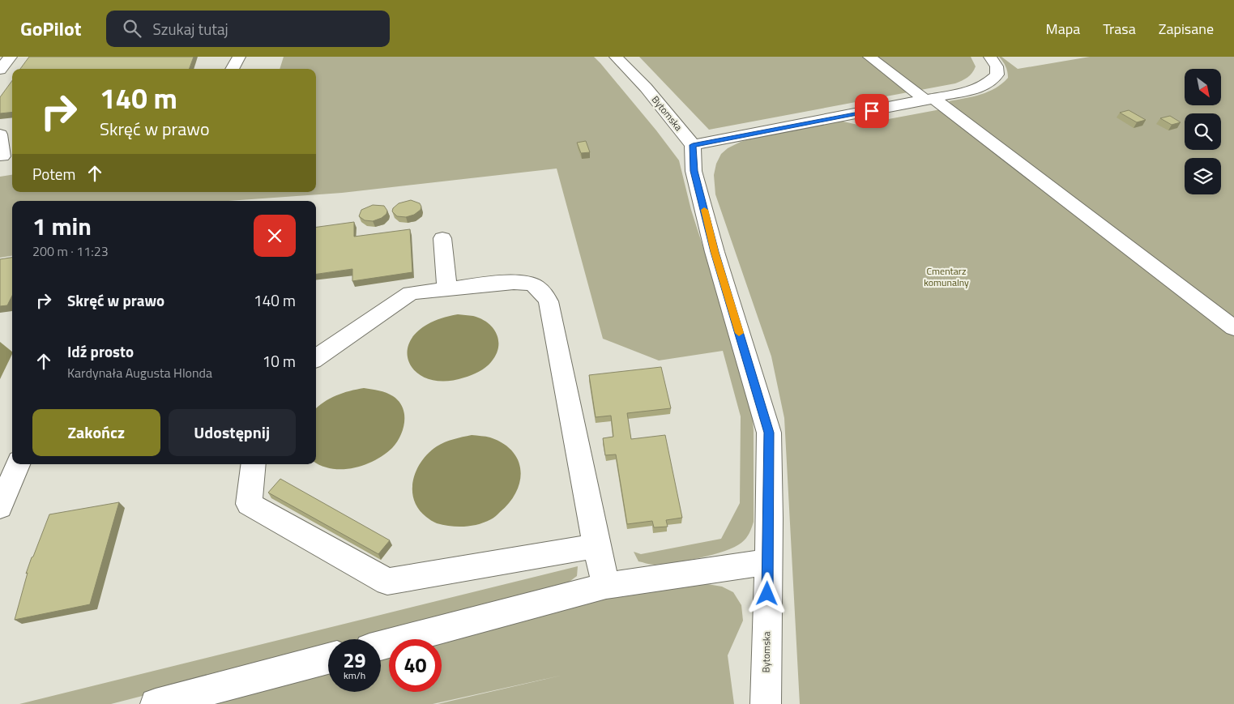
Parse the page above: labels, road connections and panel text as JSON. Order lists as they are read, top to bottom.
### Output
{
  "streets": {
    "street": ["Bytomska"]
  },
  "parks": ["Cmentarz komunalny"],
  "north": "bottom right",
  "page": {
    "header": "GoPilot",
    "search": "Szukaj tutaj",
    "nav": ["Mapa", "Trasa", "Zapisane"],
    "turn": ["140 m", "Skręć w prawo"],
    "then": "Potem",
    "heading": ["1 min", "200 m · 11:23"],
    "list": [
      {
        "name": "Skręć w prawo",
        "value": "140 m"
      },
      {
        "name": "Idź prosto",
        "note": "Kardynała Augusta Hlonda",
        "value": "10 m"
      }
    ],
    "buttons": ["Zakończ", "Udostępnij"],
    "speed": "29 km/h",
    "limit": "40"
  }
}
